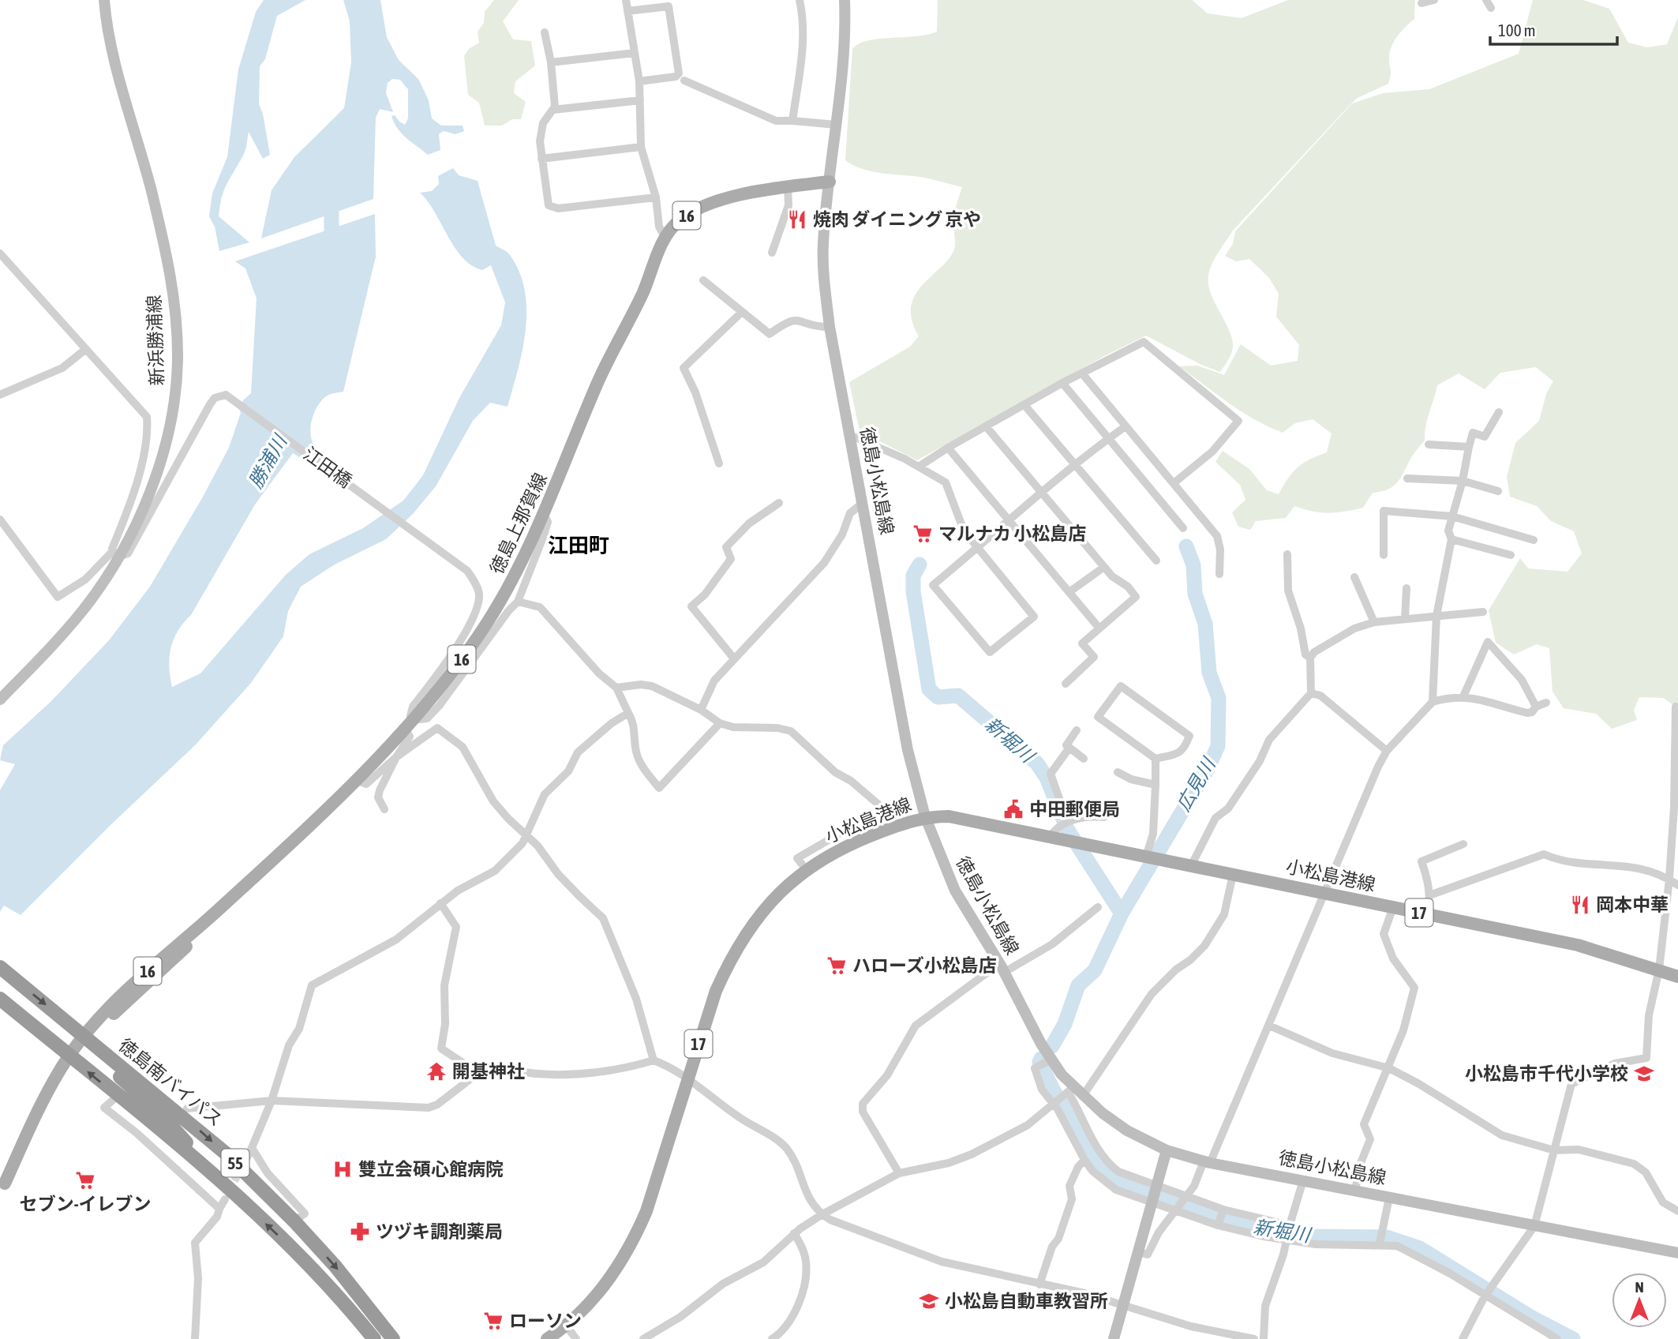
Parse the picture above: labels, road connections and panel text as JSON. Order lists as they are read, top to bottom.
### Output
{
  "streets": {
    "highway": ["徳島南バイパス", "55"],
    "main road": [
      "16",
      "新浜勝浦線",
      "徳島小松島線",
      "徳島上那賀線",
      "小松島港線",
      "17"
    ],
    "street": ["江田橋"]
  },
  "crossings": [
    ["新浜勝浦線", "江田橋"],
    ["江田橋", "徳島上那賀線"],
    ["徳島小松島線", "徳島上那賀線"],
    ["徳島小松島線", "小松島港線"],
    ["徳島上那賀線", "徳島南バイパス"],
    ["徳島上那賀線", "55"]
  ],
  "districts": ["江田町"],
  "water": ["勝浦川", "新堀川", "広見川"],
  "places": {
    "restaurant": ["焼肉 ダイニング 京や", "岡本中華"],
    "supermarket": [
      "マルナカ 小松島店",
      "ハローズ小松島店",
      "セブン-イレブン",
      "ローソン"
    ],
    "public building": ["中田郵便局"],
    "temple": ["開基神社"],
    "school or university": ["小松島市千代小学校", "小松島自動車教習所"],
    "hospital": ["雙立会碩心館病院"],
    "pharmacy": ["ツヅキ調剤薬局"]
  },
  "scale_bar": "100 m",
  "north": "top"
}
